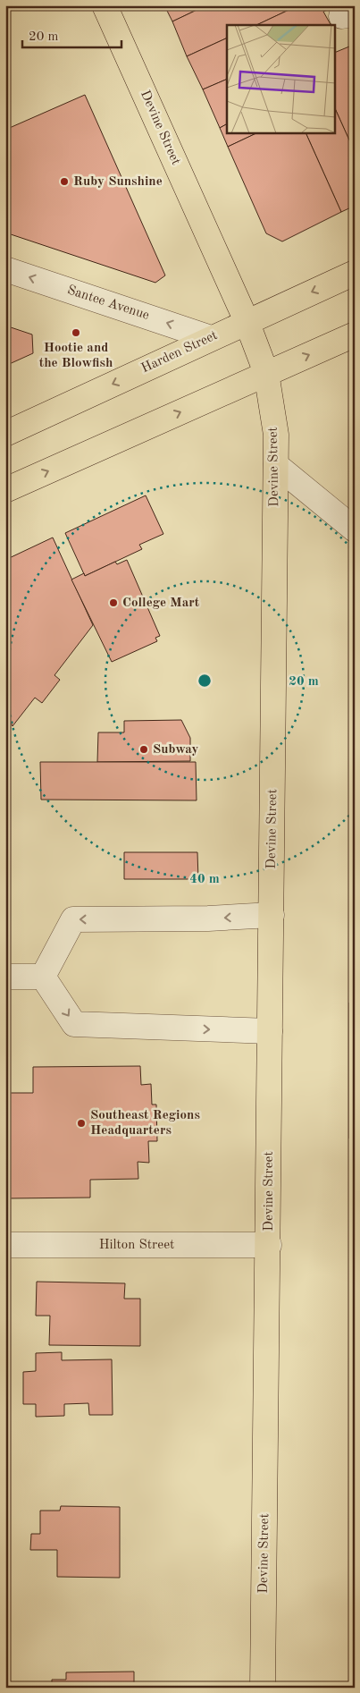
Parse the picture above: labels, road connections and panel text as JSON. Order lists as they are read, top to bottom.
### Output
{
  "streets": {
    "main road": ["Devine Street", "Harden Street"],
    "street": ["Santee Avenue", "Hilton Street"]
  },
  "crossings": [
    ["Devine Street", "Harden Street"],
    ["Devine Street", "Hilton Street"],
    ["Santee Avenue", "Harden Street"]
  ],
  "one_way": ["Santee Avenue"],
  "places": [
    "Ruby Sunshine",
    "Hootie and the Blowfish",
    "College Mart",
    "Subway",
    "Southeast Regions Headquarters"
  ],
  "scale_bar": "20 m",
  "rings": ["20 m", "40 m"]
}
